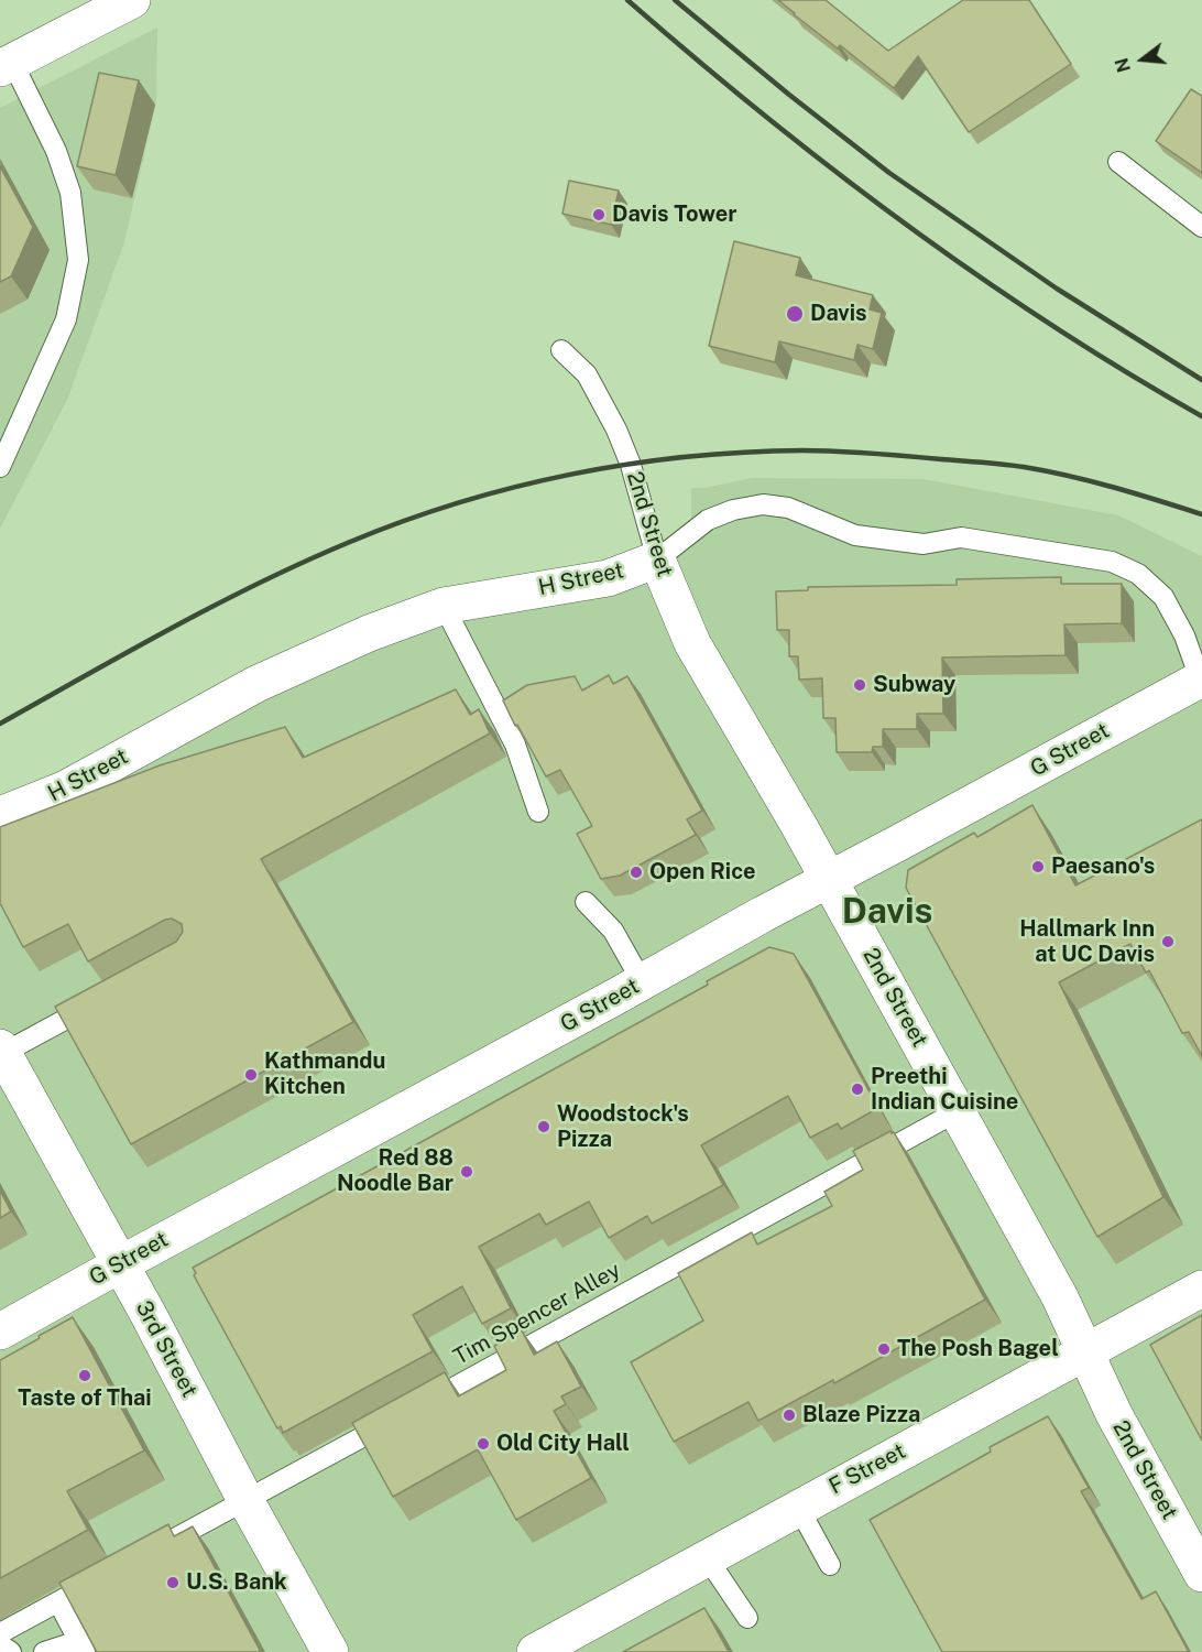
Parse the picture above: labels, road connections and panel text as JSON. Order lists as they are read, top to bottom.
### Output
{
  "streets": {
    "street": [
      "2nd Street",
      "H Street",
      "G Street",
      "3rd Street",
      "F Street"
    ],
    "lane": ["Tim Spencer Alley"]
  },
  "crossings": [
    ["2nd Street", "H Street"],
    ["2nd Street", "G Street"],
    ["2nd Street", "Tim Spencer Alley"],
    ["2nd Street", "F Street"],
    ["H Street", "G Street"],
    ["G Street", "3rd Street"],
    ["Tim Spencer Alley", "3rd Street"]
  ],
  "districts": ["Davis"],
  "places": [
    "Davis Tower",
    "Davis",
    "Subway",
    "Paesano's",
    "Open Rice",
    "Hallmark Inn at UC Davis",
    "Kathmandu Kitchen",
    "Preethi Indian Cuisine",
    "Woodstock's Pizza",
    "Red 88 Noodle Bar",
    "The Posh Bagel",
    "Taste of Thai",
    "Blaze Pizza",
    "Old City Hall",
    "U.S. Bank"
  ],
  "north": "left"
}
